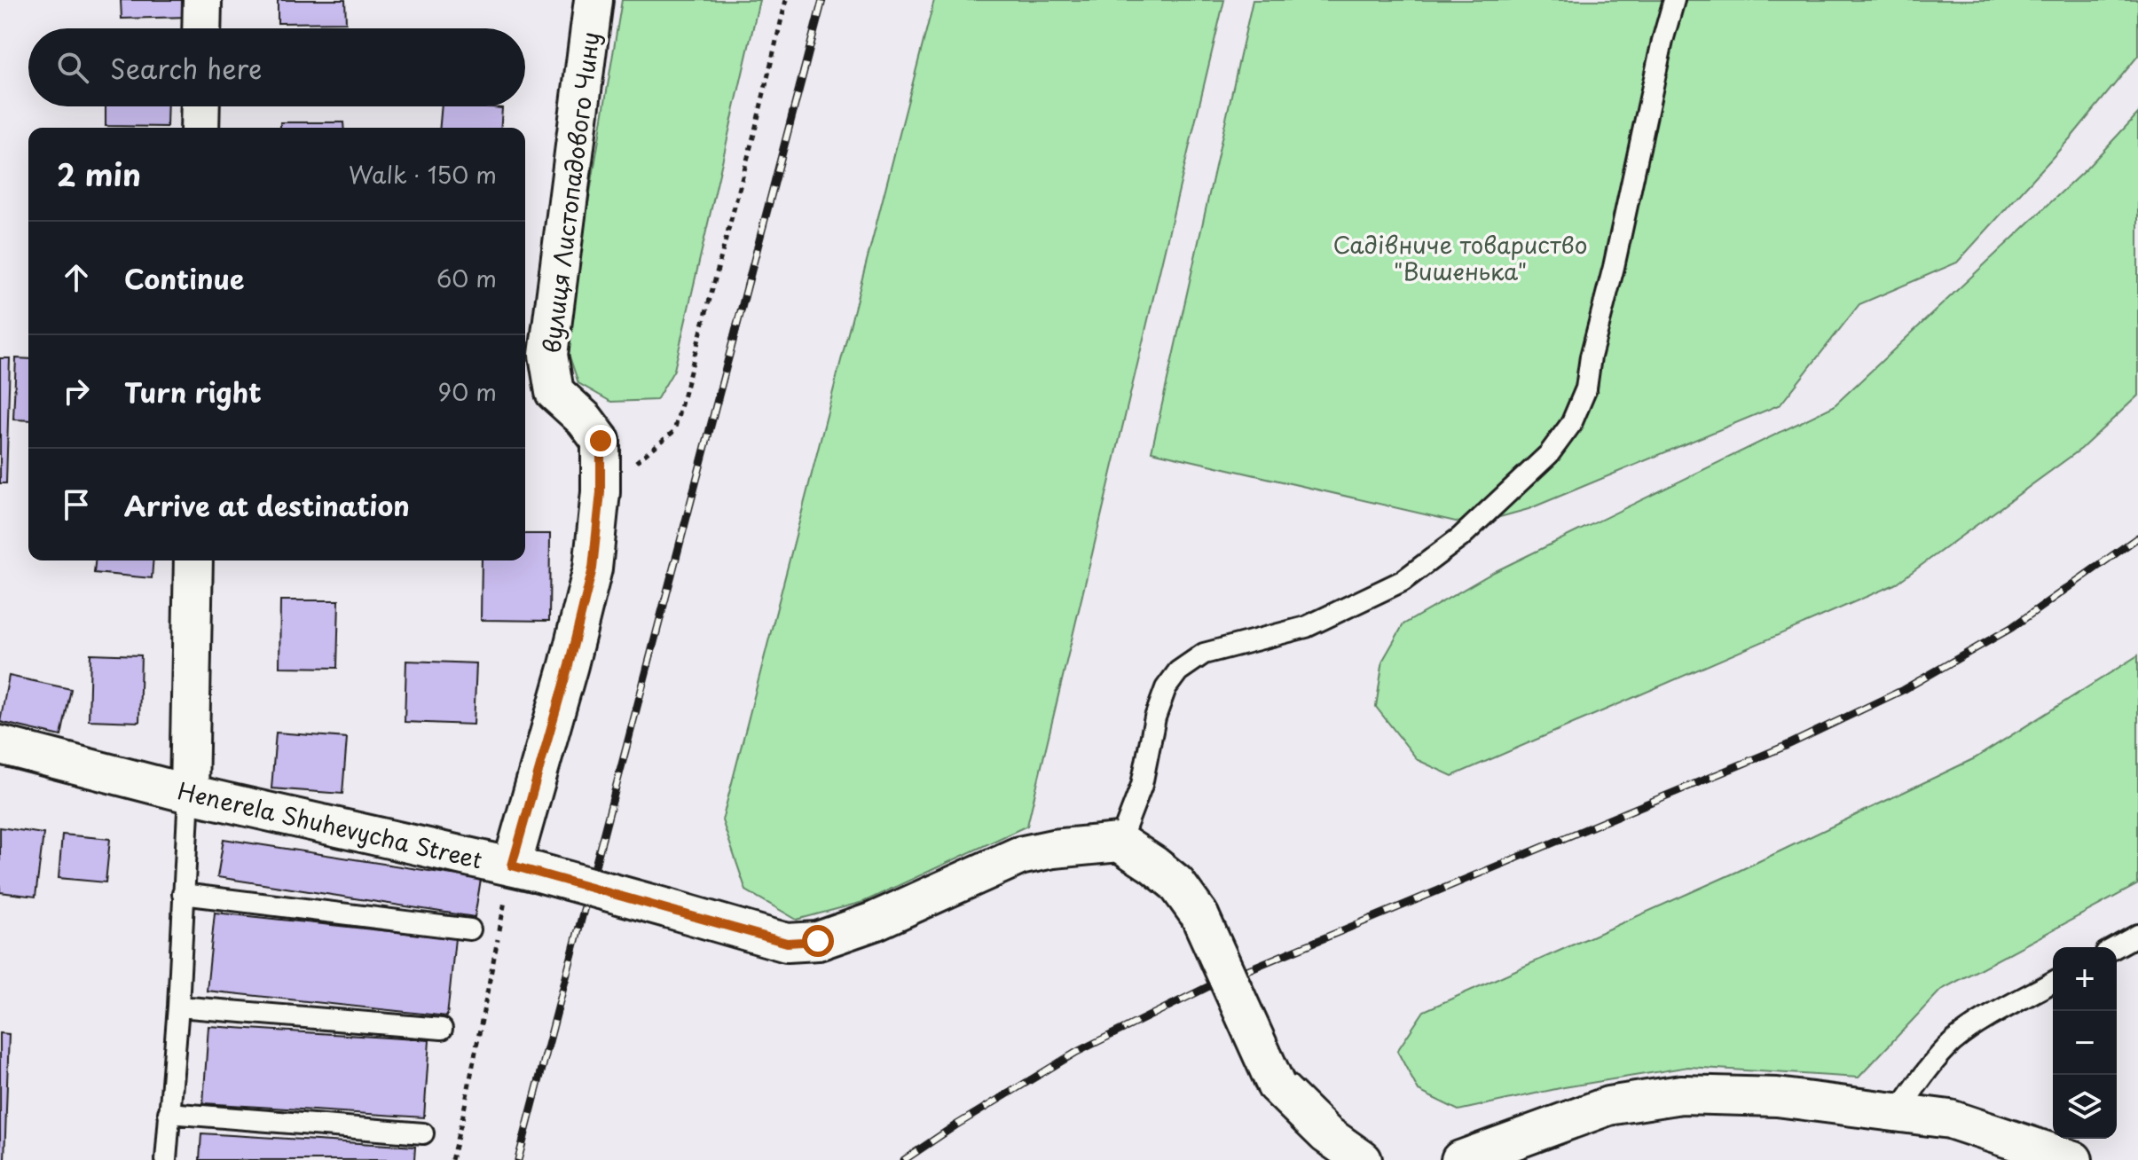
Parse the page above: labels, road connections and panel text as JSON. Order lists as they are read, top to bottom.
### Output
{
  "streets": {
    "street": ["вулиця Листопадового Чину", "Henerela Shuhevycha Street"]
  },
  "crossings": [
    ["вулиця Листопадового Чину", "Henerela Shuhevycha Street"]
  ],
  "parks": ["Садівниче товариство \"Вишенька\""],
  "page": {
    "search": "Search here",
    "heading": ["2 min", "Walk · 150 m"],
    "list": [
      ["Continue", "60 m"],
      ["Turn right", "90 m"],
      "Arrive at destination"
    ],
    "map_buttons": ["+", "−"]
  }
}
